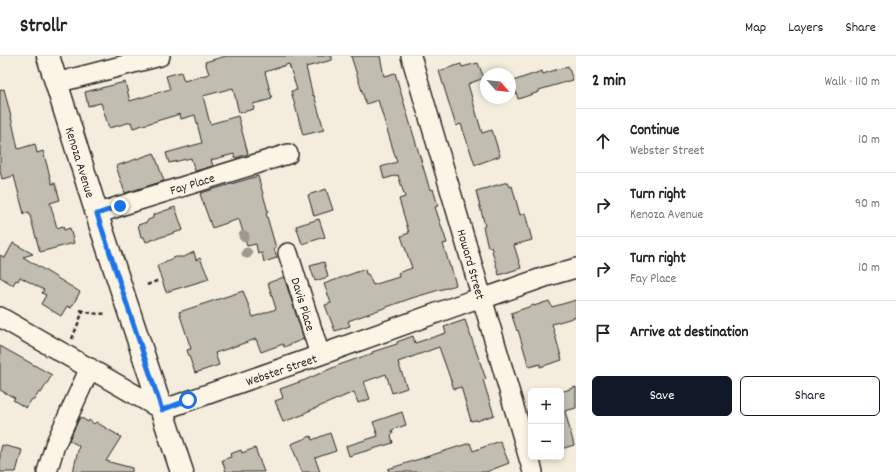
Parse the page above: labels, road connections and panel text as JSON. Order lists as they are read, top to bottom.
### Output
{
  "streets": {
    "main road": ["Kenoza Avenue"],
    "street": [
      "Fay Place",
      "Howard Street",
      "Davis Place",
      "Webster Street"
    ]
  },
  "crossings": [
    ["Kenoza Avenue", "Fay Place"],
    ["Kenoza Avenue", "Webster Street"],
    ["Howard Street", "Webster Street"],
    ["Davis Place", "Webster Street"]
  ],
  "north": "bottom right",
  "page": {
    "header": "Strollr",
    "nav": ["Map", "Layers", "Share"],
    "heading": ["2 min", "Walk · 110 m"],
    "list": [
      ["Continue", "Webster Street", "10 m"],
      ["Turn right", "Kenoza Avenue", "90 m"],
      ["Turn right", "Fay Place", "10 m"],
      "Arrive at destination"
    ],
    "buttons": ["Save", "Share"],
    "map_buttons": ["+", "−"]
  }
}
